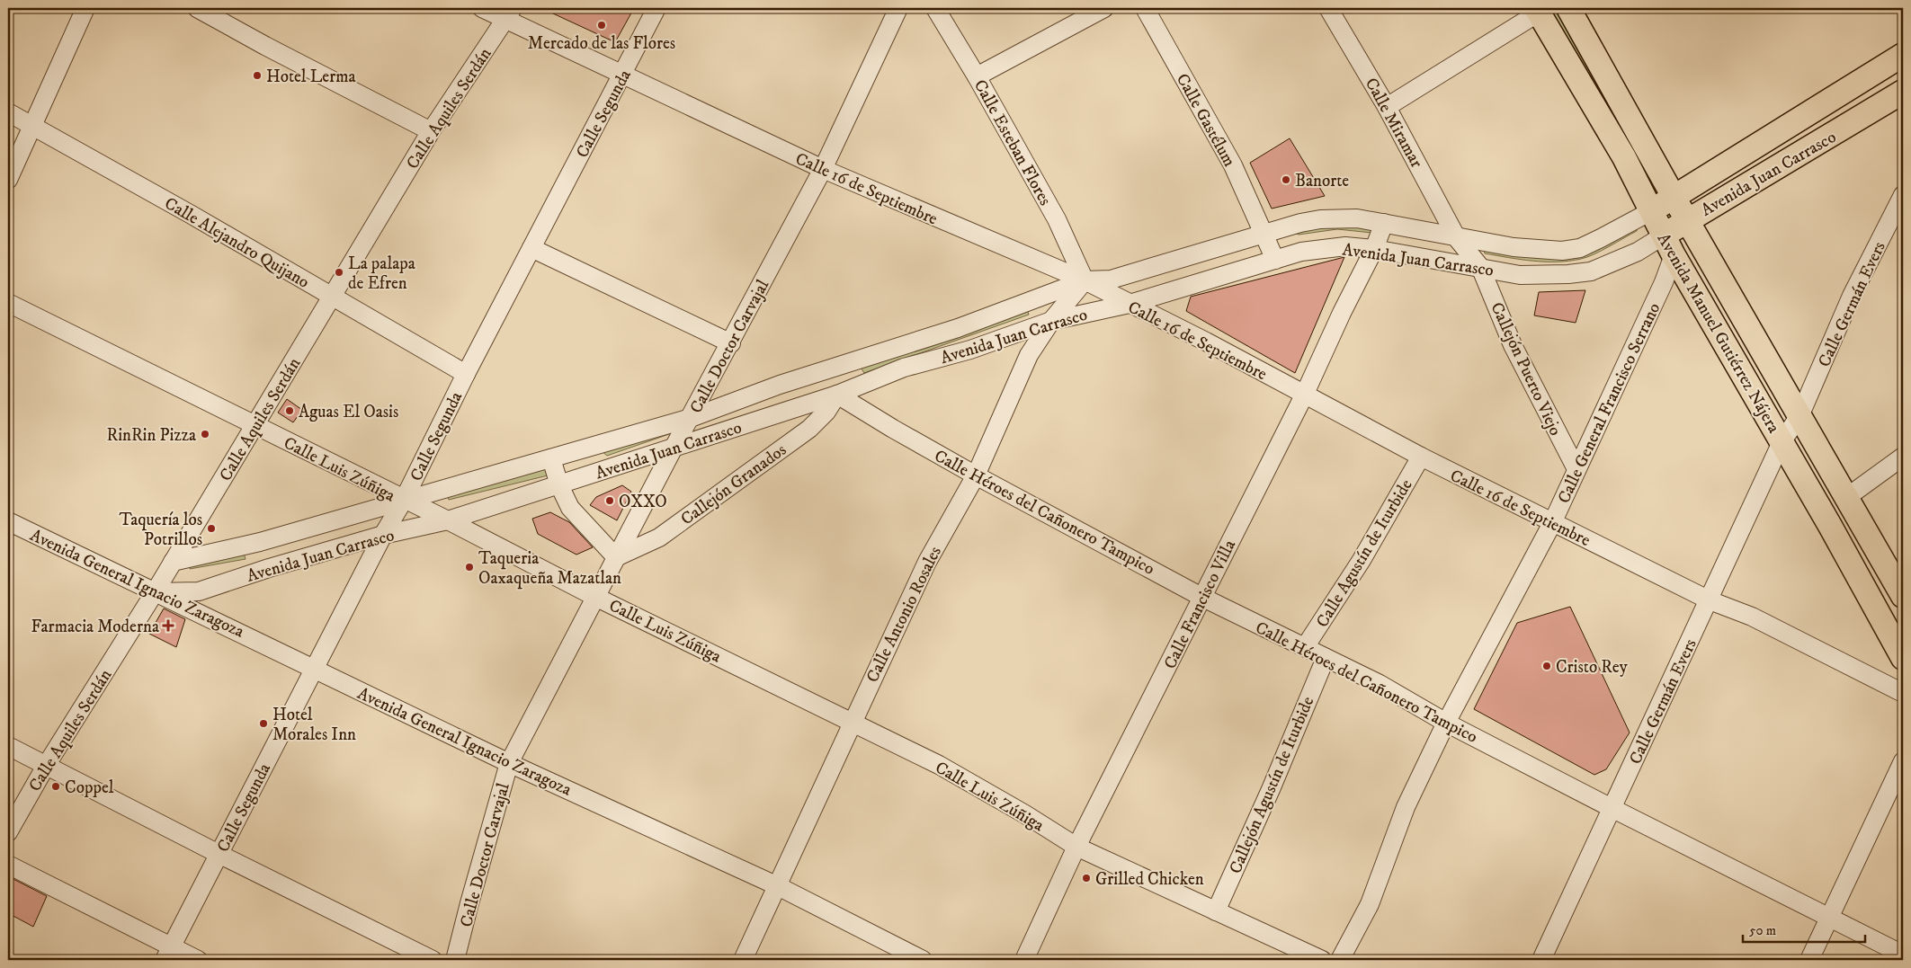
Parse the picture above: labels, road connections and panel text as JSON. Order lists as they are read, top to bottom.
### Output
{
  "streets": {
    "main road": ["Avenida Juan Carrasco", "Avenida Manuel Gutiérrez Nájera"],
    "street": [
      "Calle Aquiles Serdán",
      "Calle Segunda",
      "Calle Gastélum",
      "Calle Miramar",
      "Calle Esteban Flores",
      "Calle 16 de Septiembre",
      "Calle Alejandro Quijano",
      "Calle Germán Evers",
      "Calle Doctor Carvajal",
      "Callejón Puerto Viejo",
      "Calle General Francisco Serrano",
      "Calle Luis Zúñiga",
      "Callejón Granados",
      "Calle Héroes del Cañonero Tampico",
      "Calle Agustín de Iturbide",
      "Avenida General Ignacio Zaragoza",
      "Calle Francisco Villa",
      "Calle Antonio Rosales",
      "Callejón Agustín de Iturbide"
    ]
  },
  "crossings": [
    ["Calle Aquiles Serdán", "Avenida Juan Carrasco"],
    ["Calle Aquiles Serdán", "Calle 16 de Septiembre"],
    ["Calle Aquiles Serdán", "Calle Alejandro Quijano"],
    ["Calle Aquiles Serdán", "Calle Luis Zúñiga"],
    ["Calle Aquiles Serdán", "Avenida General Ignacio Zaragoza"],
    ["Calle Segunda", "Avenida Juan Carrasco"],
    ["Calle Segunda", "Calle 16 de Septiembre"],
    ["Calle Segunda", "Calle Alejandro Quijano"],
    ["Calle Segunda", "Calle Luis Zúñiga"],
    ["Calle Segunda", "Avenida General Ignacio Zaragoza"],
    ["Calle Gastélum", "Avenida Juan Carrasco"],
    ["Calle Miramar", "Avenida Juan Carrasco"],
    ["Calle Miramar", "Callejón Puerto Viejo"],
    ["Calle Esteban Flores", "Avenida Juan Carrasco"],
    ["Calle Esteban Flores", "Calle 16 de Septiembre"],
    ["Calle Esteban Flores", "Calle Antonio Rosales"],
    ["Avenida Juan Carrasco", "Calle 16 de Septiembre"],
    ["Avenida Juan Carrasco", "Avenida Manuel Gutiérrez Nájera"],
    ["Avenida Juan Carrasco", "Calle Doctor Carvajal"],
    ["Avenida Juan Carrasco", "Callejón Puerto Viejo"],
    ["Avenida Juan Carrasco", "Calle General Francisco Serrano"],
    ["Avenida Juan Carrasco", "Calle Luis Zúñiga"],
    ["Avenida Juan Carrasco", "Callejón Granados"],
    ["Avenida Juan Carrasco", "Calle Héroes del Cañonero Tampico"],
    ["Avenida Juan Carrasco", "Avenida General Ignacio Zaragoza"],
    ["Avenida Juan Carrasco", "Calle Francisco Villa"],
    ["Avenida Juan Carrasco", "Calle Antonio Rosales"],
    ["Calle 16 de Septiembre", "Calle Germán Evers"],
    ["Calle 16 de Septiembre", "Calle Doctor Carvajal"],
    ["Calle 16 de Septiembre", "Calle General Francisco Serrano"],
    ["Calle 16 de Septiembre", "Calle Agustín de Iturbide"],
    ["Calle 16 de Septiembre", "Calle Francisco Villa"],
    ["Calle 16 de Septiembre", "Calle Antonio Rosales"],
    ["Calle Germán Evers", "Avenida Manuel Gutiérrez Nájera"],
    ["Calle Germán Evers", "Calle Héroes del Cañonero Tampico"],
    ["Avenida Manuel Gutiérrez Nájera", "Calle General Francisco Serrano"],
    ["Calle Doctor Carvajal", "Calle Luis Zúñiga"],
    ["Calle Doctor Carvajal", "Callejón Granados"],
    ["Calle Doctor Carvajal", "Avenida General Ignacio Zaragoza"],
    ["Callejón Puerto Viejo", "Calle General Francisco Serrano"],
    ["Calle General Francisco Serrano", "Calle Héroes del Cañonero Tampico"],
    ["Calle Luis Zúñiga", "Calle Francisco Villa"],
    ["Calle Luis Zúñiga", "Calle Antonio Rosales"],
    ["Calle Luis Zúñiga", "Callejón Agustín de Iturbide"],
    ["Callejón Granados", "Calle Héroes del Cañonero Tampico"],
    ["Calle Héroes del Cañonero Tampico", "Calle Agustín de Iturbide"],
    ["Calle Héroes del Cañonero Tampico", "Calle Francisco Villa"],
    ["Calle Héroes del Cañonero Tampico", "Calle Antonio Rosales"],
    ["Calle Héroes del Cañonero Tampico", "Callejón Agustín de Iturbide"],
    ["Avenida General Ignacio Zaragoza", "Calle Antonio Rosales"]
  ],
  "places": {
    "other": [
      "Mercado de las Flores",
      "Hotel Lerma",
      "Banorte",
      "La palapa de Efren",
      "Aguas El Oasis",
      "RinRin Pizza",
      "OXXO",
      "Taquería los Potrillos",
      "Taqueria Oaxaqueña Mazatlan",
      "Cristo Rey",
      "Hotel Morales Inn",
      "Coppel",
      "Grilled Chicken"
    ],
    "health": ["Farmacia Moderna"]
  },
  "scale_bar": "50 m"
}
